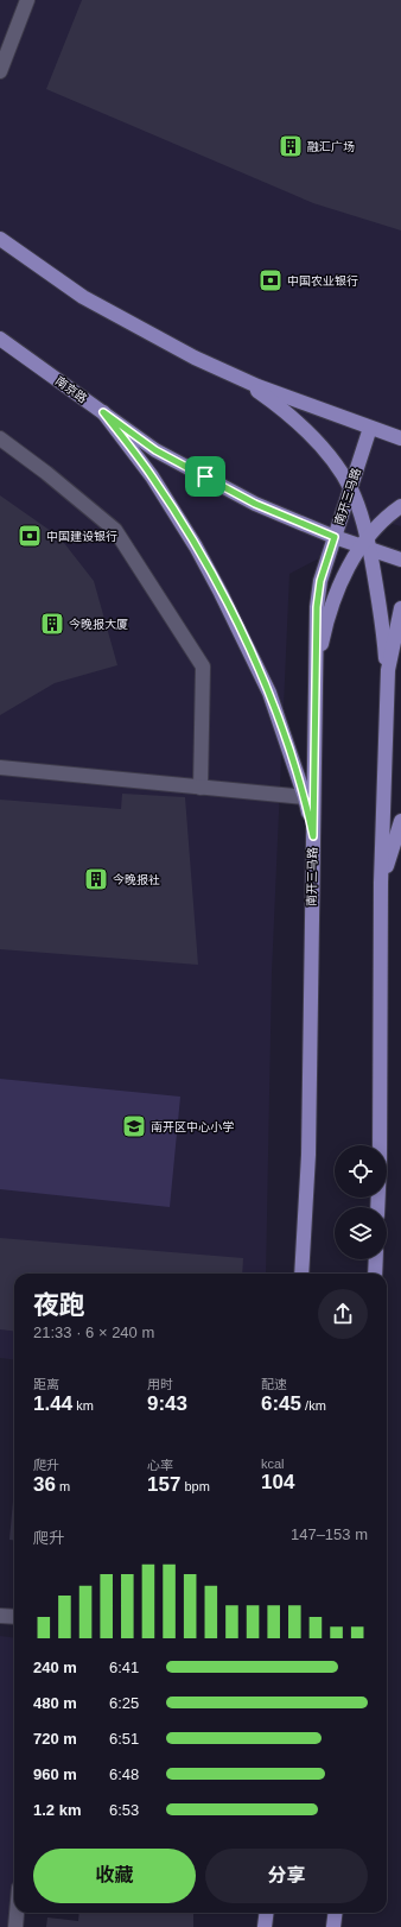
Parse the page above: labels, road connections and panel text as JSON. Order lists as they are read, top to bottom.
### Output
{
  "streets": {
    "main road": ["南京路", "南开三马路"]
  },
  "crossings": [
    ["南京路", "南开三马路"]
  ],
  "places": {
    "building": ["融汇广场", "今晚报大厦", "今晚报社"],
    "bank": ["中国农业银行", "中国建设银行"],
    "school or university": ["南开区中心小学"]
  },
  "page": {
    "heading": ["夜跑", "21:33 · 6 × 240 m"],
    "stats": [
      ["距离", "1.44 km"],
      ["用时", "9:43"],
      ["配速", "6:45 /km"],
      ["爬升", "36 m"],
      ["心率", "157 bpm"],
      ["kcal", "104"]
    ],
    "chart": ["爬升", "147–153 m"],
    "list": [
      {
        "name": "240 m",
        "note": "6:41"
      },
      {
        "name": "480 m",
        "note": "6:25"
      },
      {
        "name": "720 m",
        "note": "6:51"
      },
      {
        "name": "960 m",
        "note": "6:48"
      },
      {
        "name": "1.2 km",
        "note": "6:53"
      }
    ],
    "buttons": ["收藏", "分享"]
  }
}
